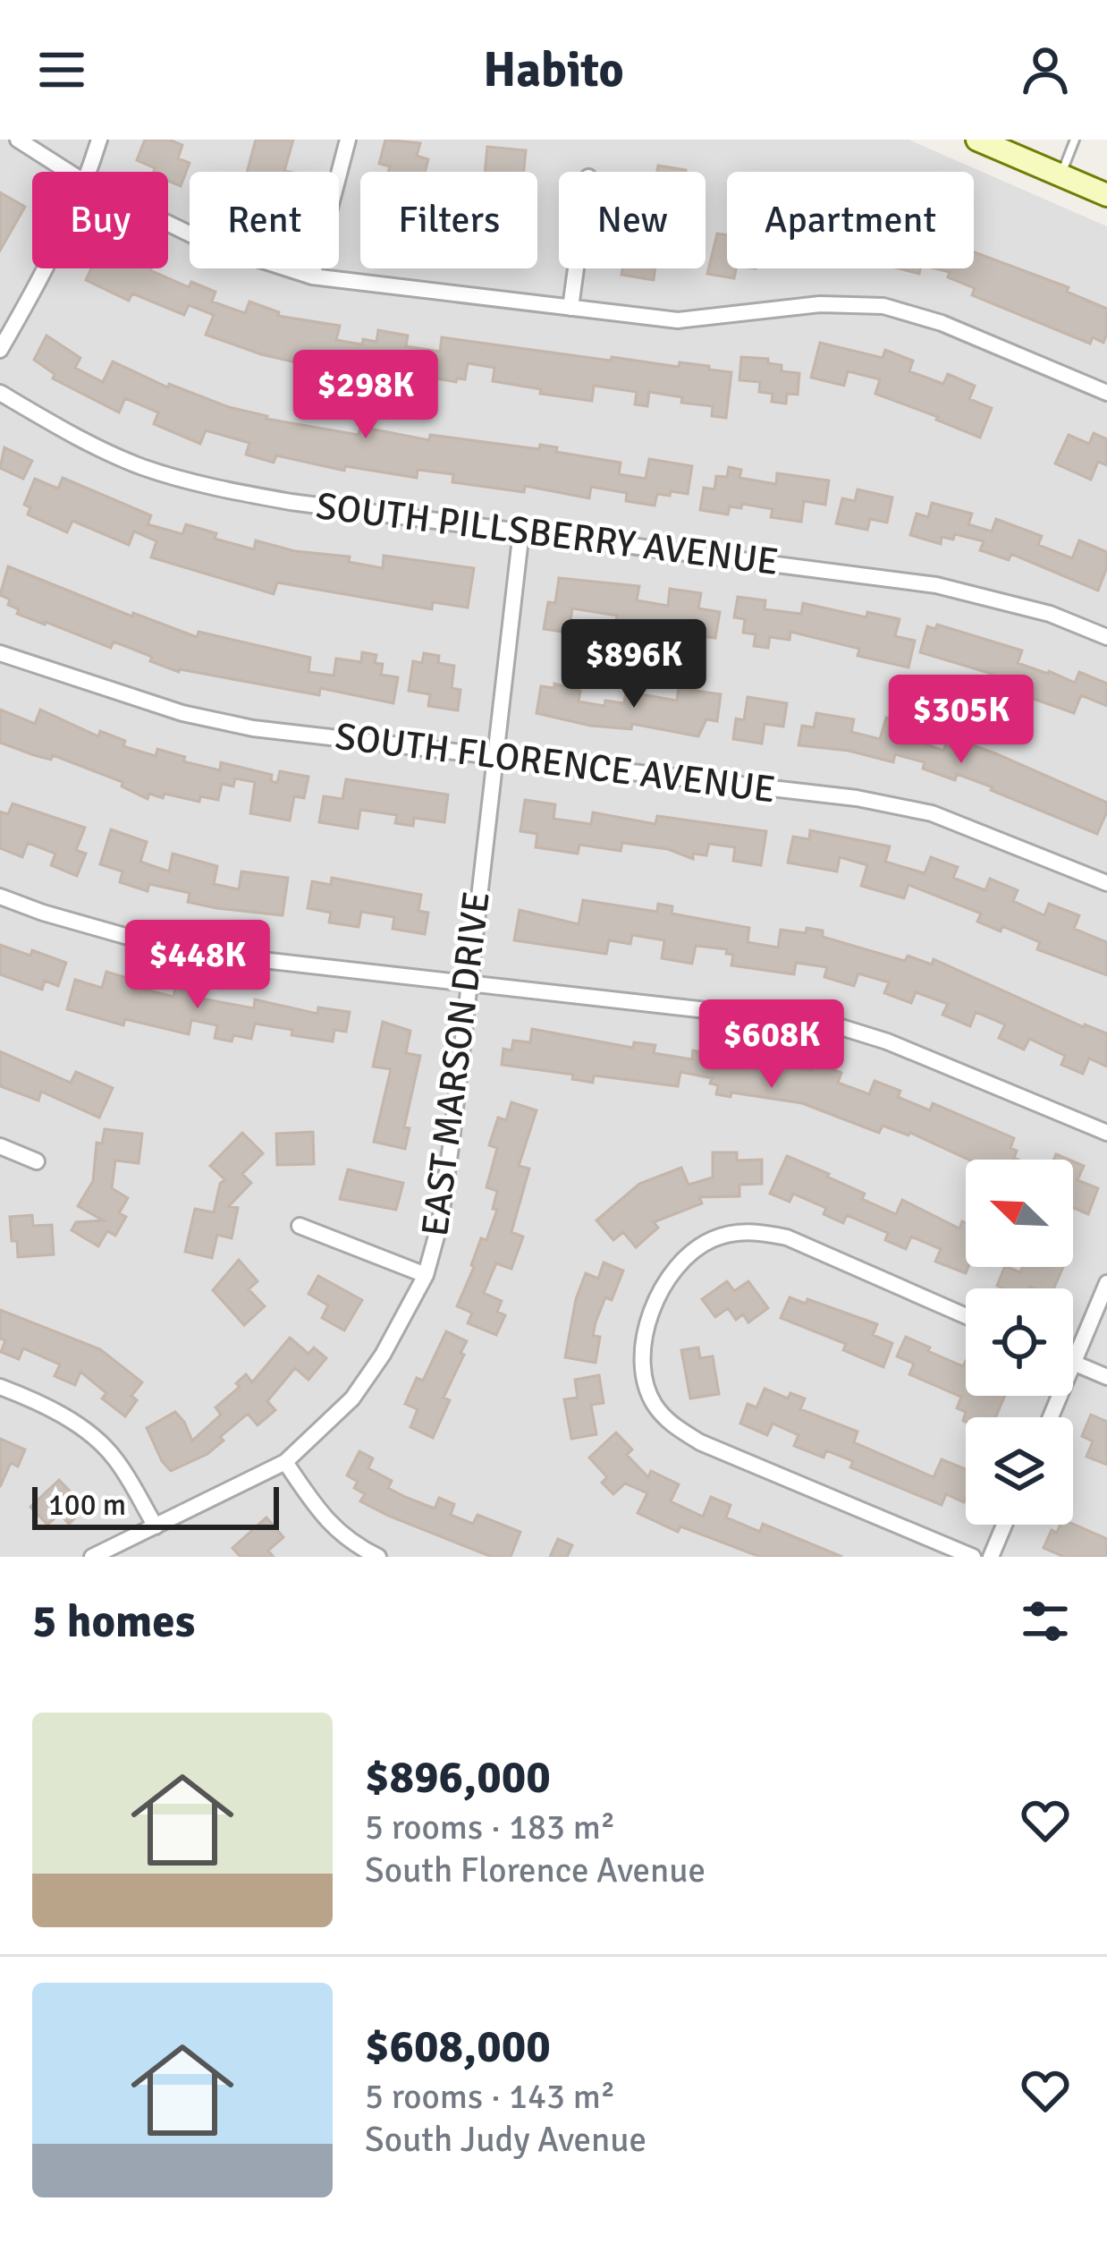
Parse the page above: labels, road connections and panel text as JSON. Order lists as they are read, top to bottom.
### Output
{
  "streets": {
    "street": ["SOUTH PILLSBERRY AVENUE", "SOUTH FLORENCE AVENUE", "EAST MARSON DRIVE"]
  },
  "crossings": [
    ["SOUTH PILLSBERRY AVENUE", "EAST MARSON DRIVE"],
    ["SOUTH FLORENCE AVENUE", "EAST MARSON DRIVE"]
  ],
  "scale_bar": "100 m",
  "north": "top left",
  "page": {
    "header": "Habito",
    "chip": [
      "Buy",
      "Rent",
      "Filters",
      "New",
      "Apartment"
    ],
    "price": [
      "$298K",
      "$896K",
      "$305K",
      "$448K",
      "$608K"
    ],
    "scale": "100 m",
    "heading": "5 homes",
    "list": [
      {
        "name": "$896,000",
        "note": "5 rooms · 183 m² · South Florence Avenue"
      },
      {
        "name": "$608,000",
        "note": "5 rooms · 143 m² · South Judy Avenue"
      }
    ]
  }
}
